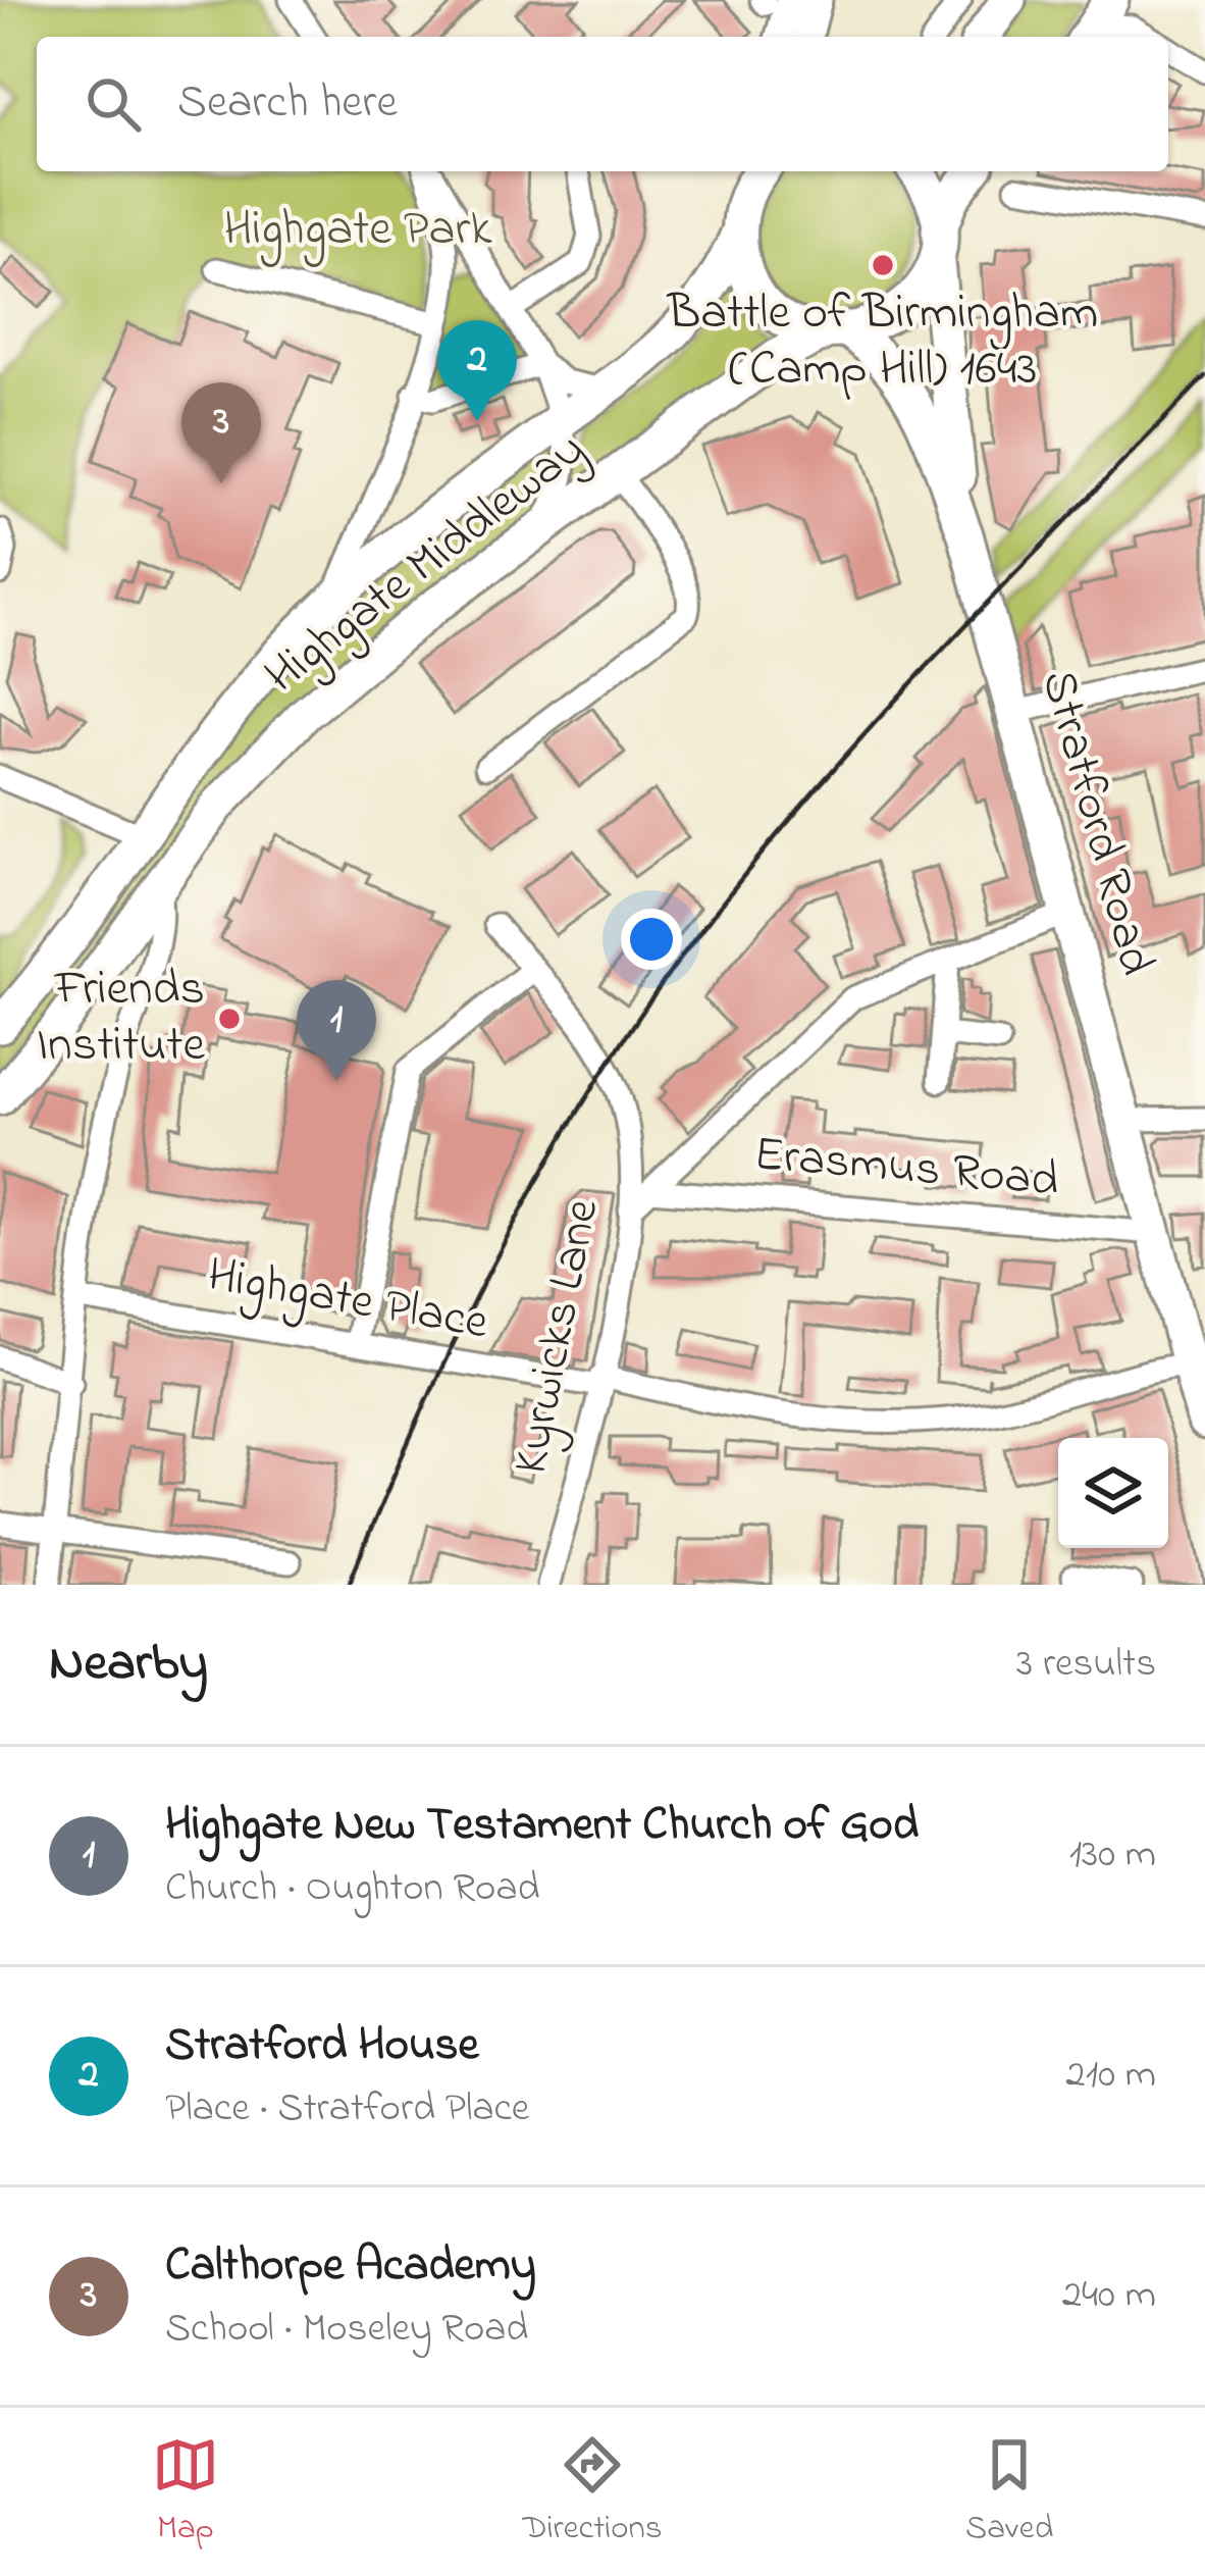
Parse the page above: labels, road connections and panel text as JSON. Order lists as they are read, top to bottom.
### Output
{
  "streets": {
    "highway": ["Highgate Middleway", "Stratford Road"],
    "street": ["Erasmus Road", "Highgate Place", "Kyrwicks Lane"]
  },
  "crossings": [
    ["Highgate Middleway", "Stratford Road"],
    ["Stratford Road", "Erasmus Road"],
    ["Stratford Road", "Highgate Place"],
    ["Highgate Place", "Kyrwicks Lane"]
  ],
  "parks": ["Highgate Park"],
  "places": ["Battle of Birmingham (Camp Hill) 1643", "Friends Institute"],
  "page": {
    "search": "Search here",
    "pins": ["2", "3", "1"],
    "heading": ["Nearby", "3 results"],
    "list": [
      {
        "mark": "1",
        "name": "Highgate New Testament Church of God",
        "note": "Church · Oughton Road",
        "value": "130 m"
      },
      {
        "mark": "2",
        "name": "Stratford House",
        "note": "Place · Stratford Place",
        "value": "210 m"
      },
      {
        "mark": "3",
        "name": "Calthorpe Academy",
        "note": "School · Moseley Road",
        "value": "240 m"
      }
    ],
    "nav": ["Map", "Directions", "Saved"]
  }
}
